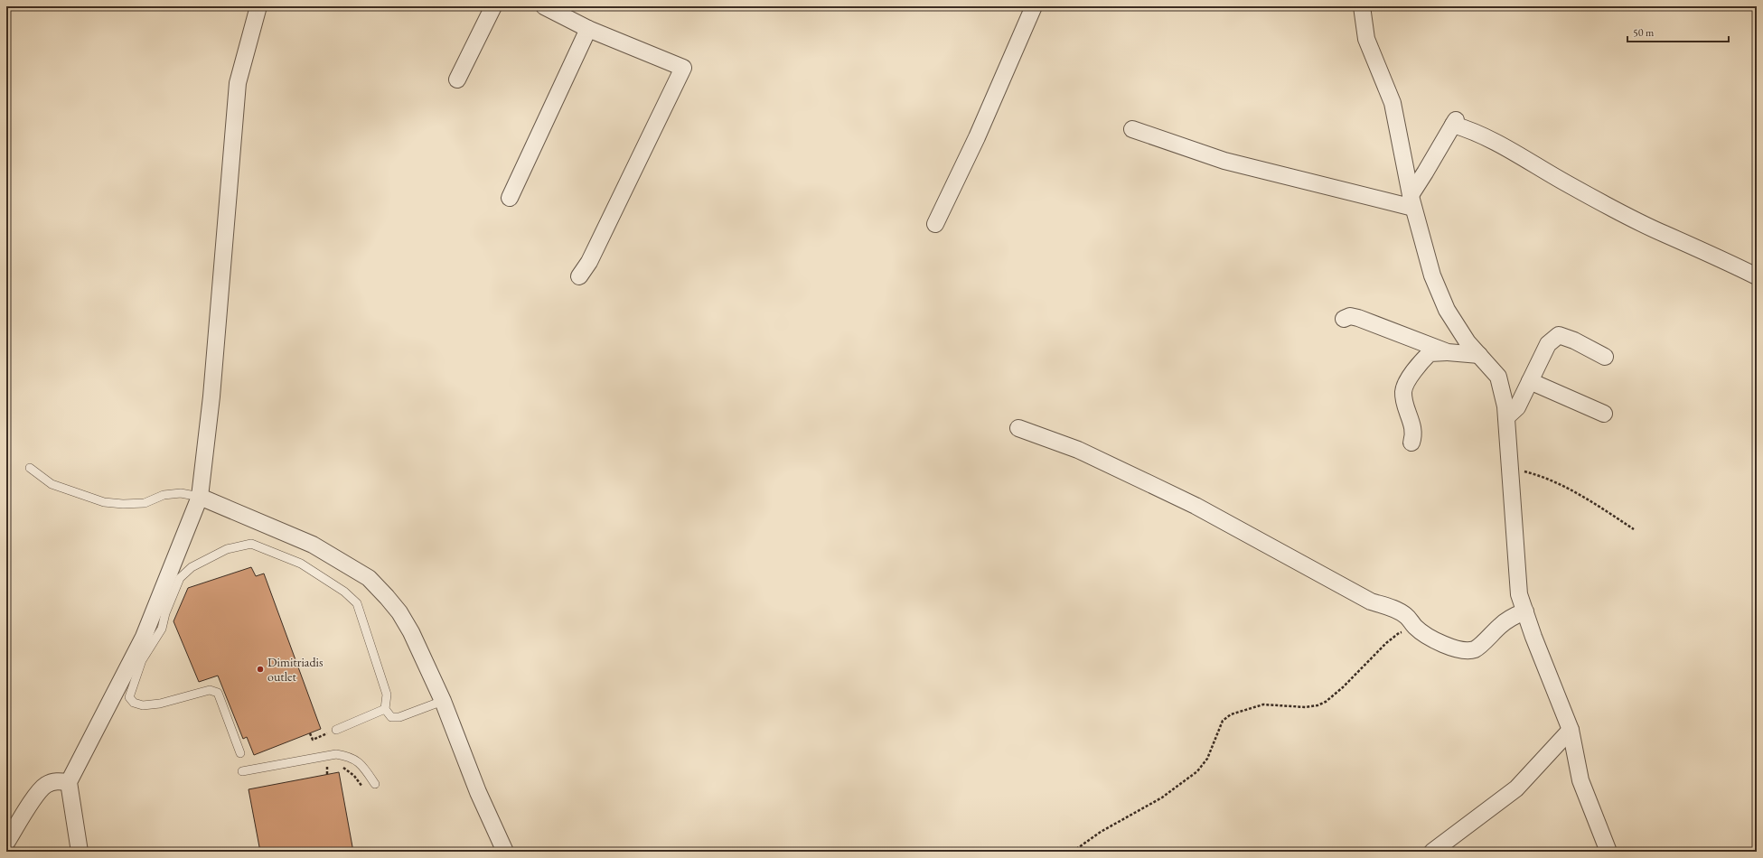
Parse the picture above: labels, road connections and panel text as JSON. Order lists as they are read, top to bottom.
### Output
{
  "places": ["Dimitriadis outlet"],
  "scale_bar": "50 m"
}
